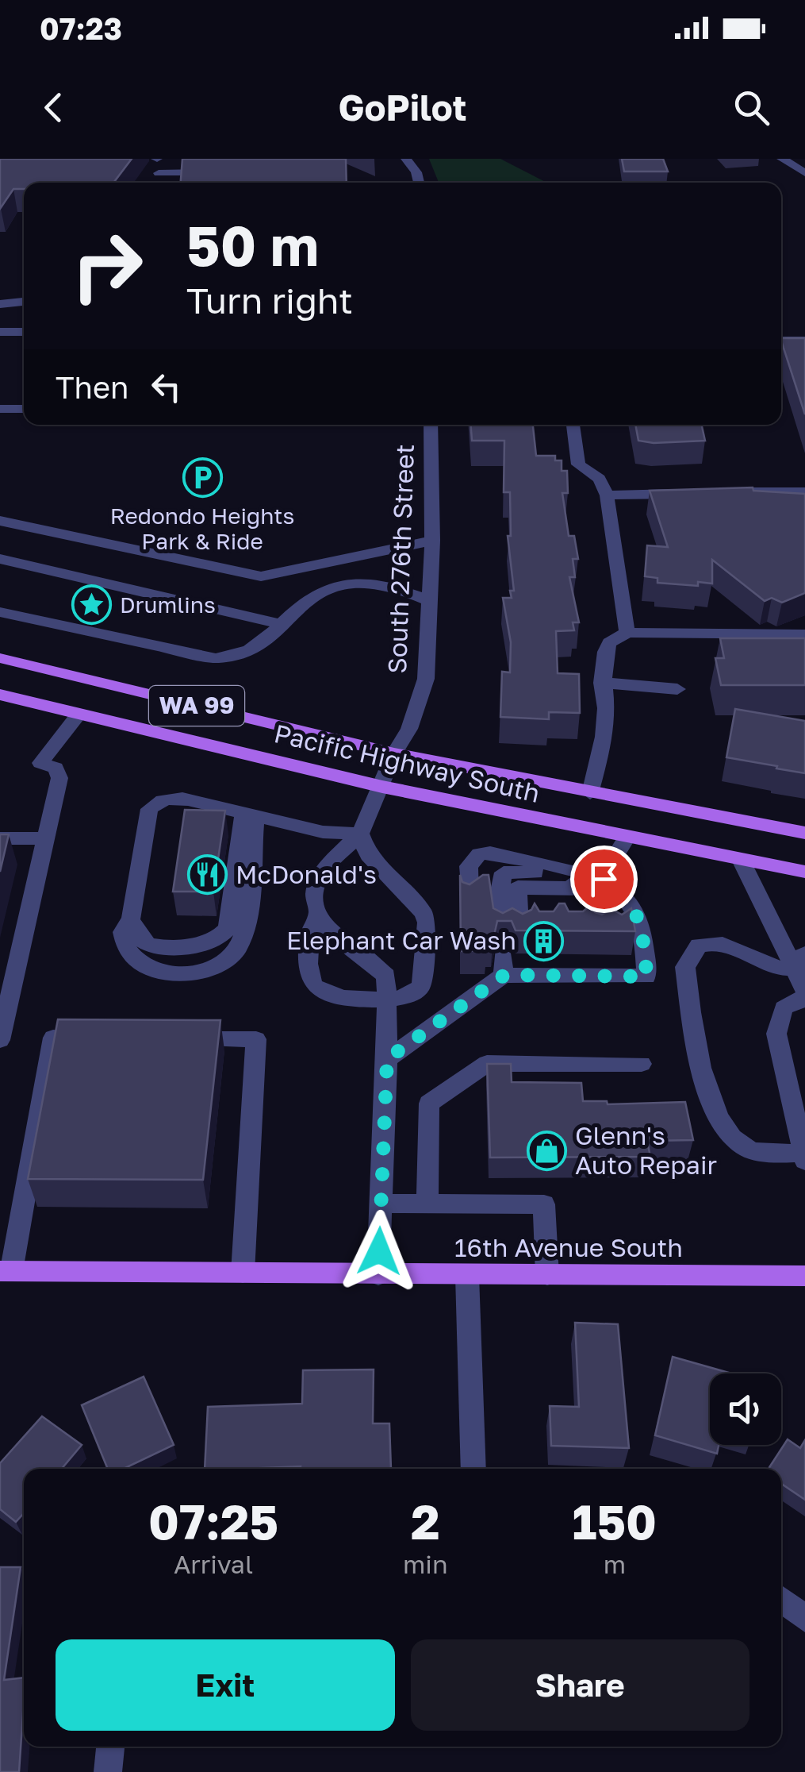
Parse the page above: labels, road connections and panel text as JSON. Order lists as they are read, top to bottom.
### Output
{
  "streets": {
    "main road": ["WA 99", "Pacific Highway South", "16th Avenue South"],
    "street": ["South 276th Street"]
  },
  "crossings": [
    ["South 276th Street", "Pacific Highway South"]
  ],
  "places": {
    "parking": ["Redondo Heights Park & Ride"],
    "place": ["Drumlins"],
    "restaurant": ["McDonald's"],
    "building": ["Elephant Car Wash"],
    "shop": ["Glenn's Auto Repair"]
  },
  "page": {
    "status": "07:23",
    "header": "GoPilot",
    "turn": ["50 m", "Turn right"],
    "then": "Then",
    "eta": [
      "07:25",
      "Arrival",
      "2",
      "min",
      "150",
      "m"
    ],
    "buttons": ["Exit", "Share"]
  }
}
